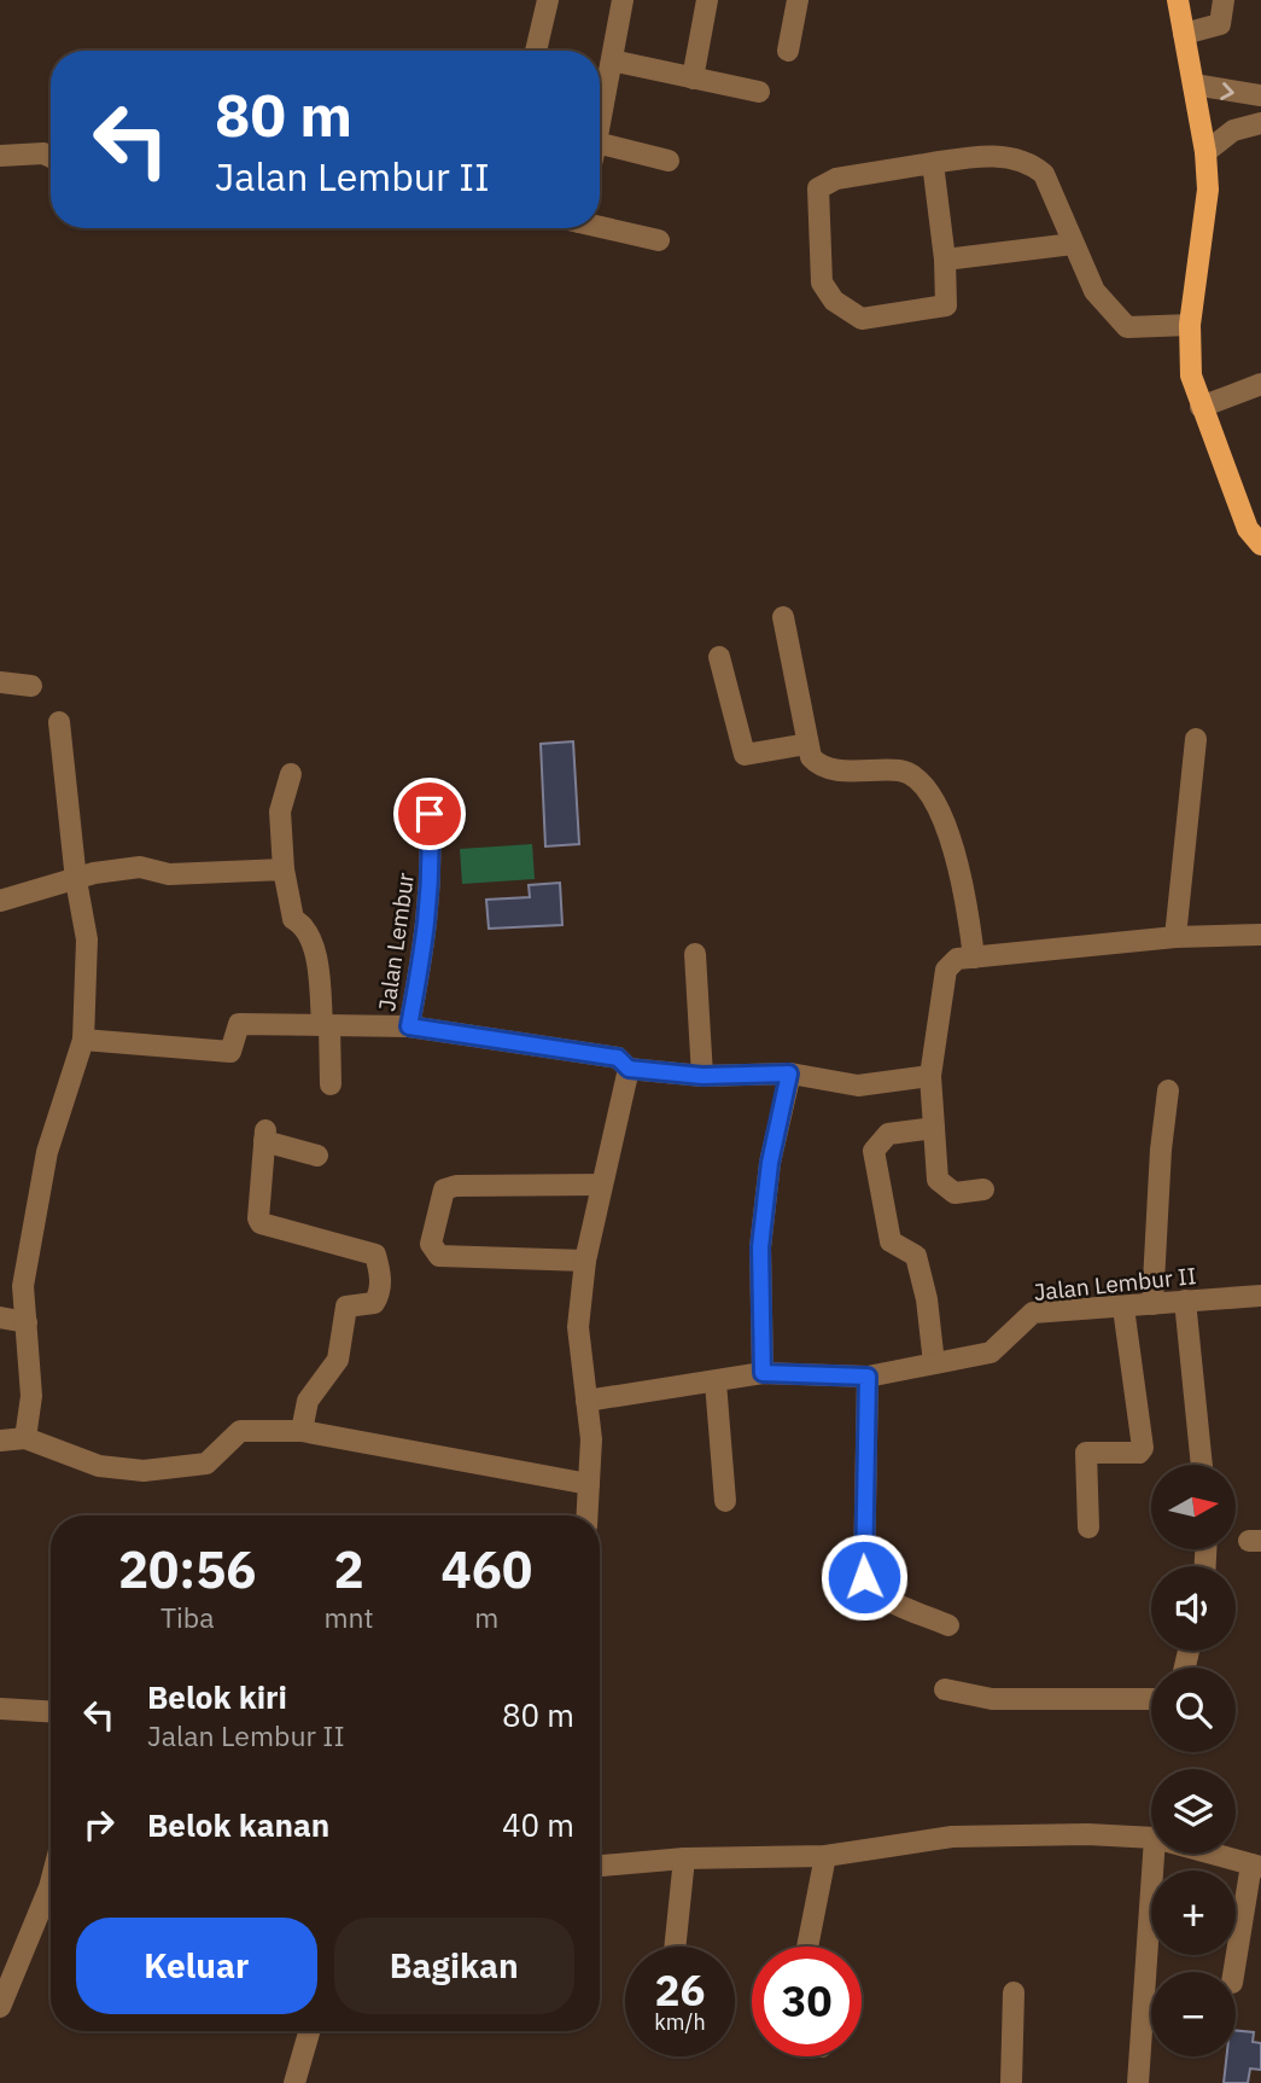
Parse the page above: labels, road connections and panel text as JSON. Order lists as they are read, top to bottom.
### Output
{
  "streets": {
    "street": ["Jalan Lembur", "Jalan Lembur II"]
  },
  "north": "right",
  "page": {
    "turn": ["80 m", "Jalan Lembur II"],
    "map_buttons": ["+", "−"],
    "eta": [
      "20:56",
      "Tiba",
      "2",
      "mnt",
      "460",
      "m"
    ],
    "list": [
      {
        "name": "Belok kiri",
        "note": "Jalan Lembur II",
        "value": "80 m"
      },
      {
        "name": "Belok kanan",
        "value": "40 m"
      }
    ],
    "buttons": ["Keluar", "Bagikan"],
    "speed": "26 km/h",
    "limit": "30"
  }
}
